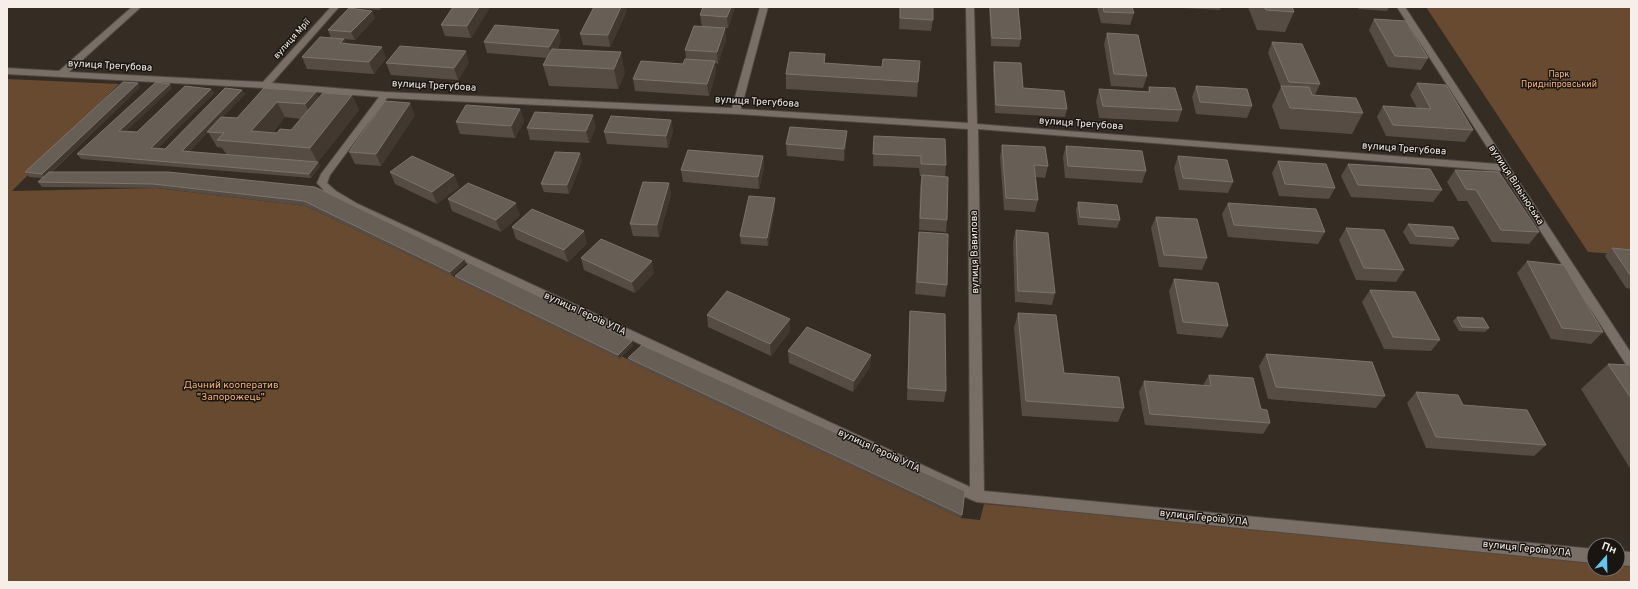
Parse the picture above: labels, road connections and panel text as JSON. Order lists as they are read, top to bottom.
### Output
{
  "streets": {
    "street": [
      "вулиця Мрії",
      "вулиця Трегубова",
      "вулиця Вільнюська",
      "вулиця Вавилова",
      "вулиця Героїв УПА"
    ]
  },
  "crossings": [
    ["вулиця Мрії", "вулиця Трегубова"],
    ["вулиця Трегубова", "вулиця Вільнюська"],
    ["вулиця Трегубова", "вулиця Вавилова"],
    ["вулиця Трегубова", "вулиця Героїв УПА"],
    ["вулиця Вавилова", "вулиця Героїв УПА"]
  ],
  "parks": ["Парк Придніпровський", "Дачний кооператив \"Запорожець\""],
  "north": "top"
}
